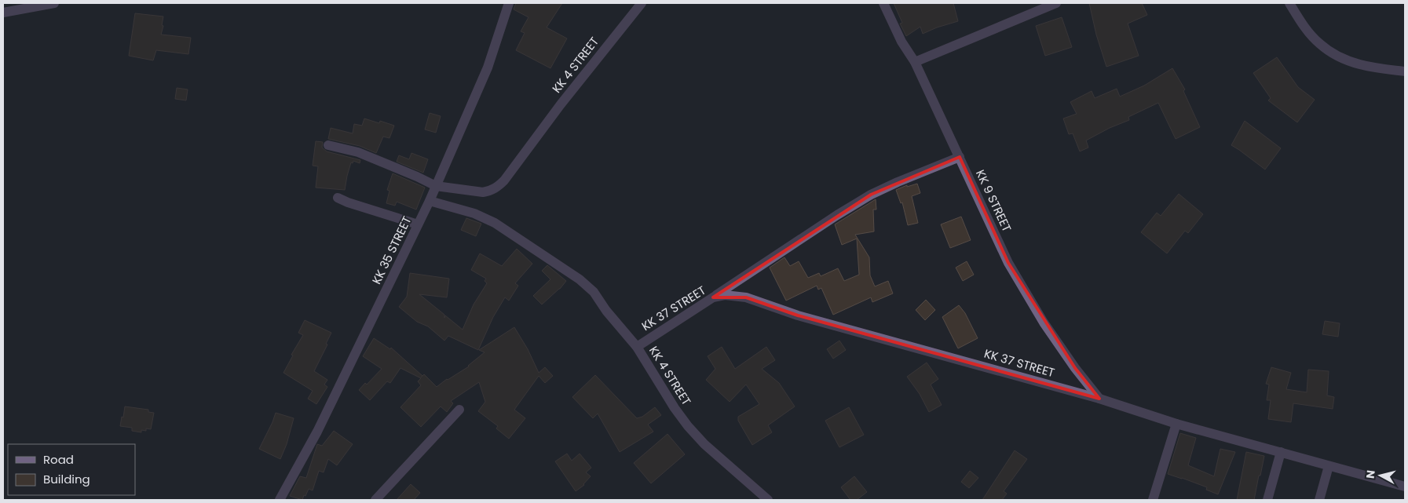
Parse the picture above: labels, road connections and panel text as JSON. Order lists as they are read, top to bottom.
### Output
{
  "streets": {
    "street": [
      "KK 4 STREET",
      "KK 9 STREET",
      "KK 35 STREET",
      "KK 37 STREET"
    ]
  },
  "crossings": [
    ["KK 4 STREET", "KK 35 STREET"],
    ["KK 4 STREET", "KK 37 STREET"],
    ["KK 9 STREET", "KK 37 STREET"]
  ],
  "legend": ["Road", "Building"],
  "north": "left"
}
